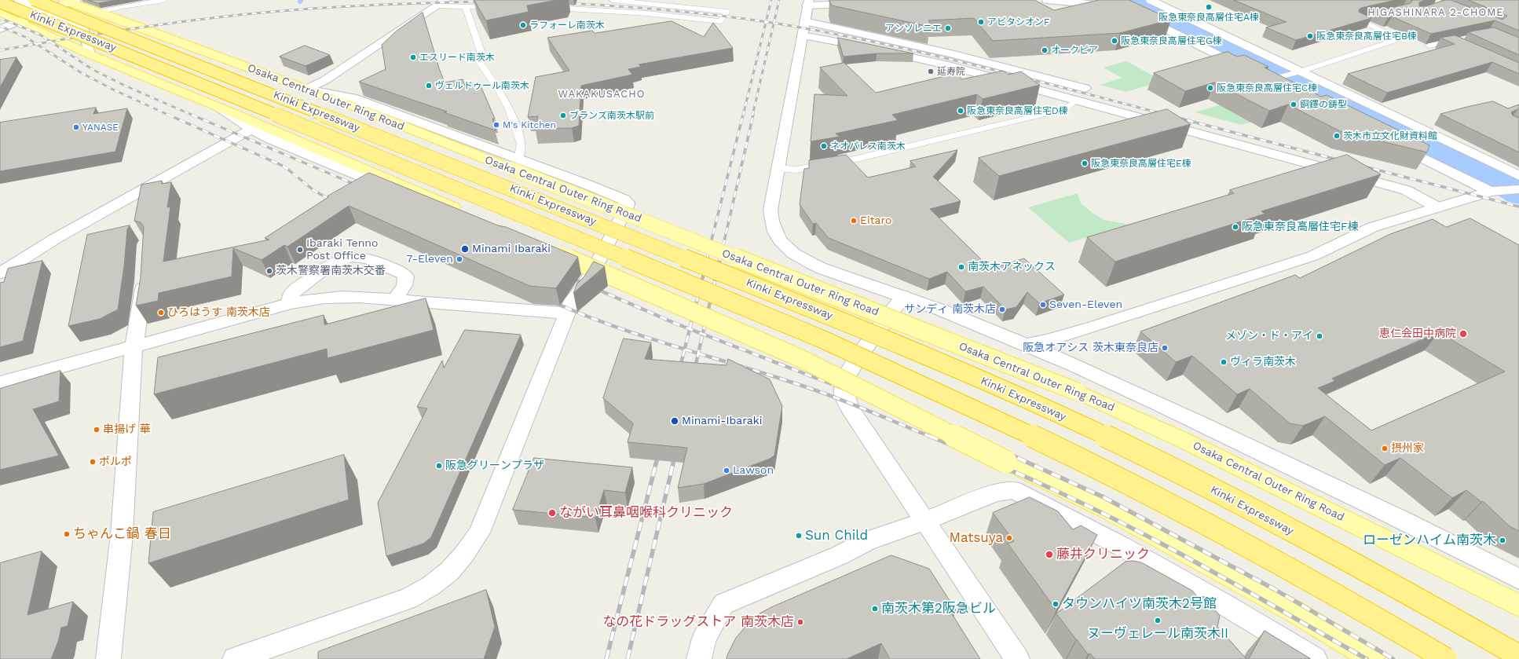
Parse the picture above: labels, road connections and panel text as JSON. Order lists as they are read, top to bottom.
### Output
{
  "streets": {
    "highway": ["Kinki Expressway"],
    "main road": ["Osaka Central Outer Ring Road"]
  },
  "districts": ["HIGASHINARA 2-CHOME", "WAKAKUSACHO"],
  "places": [
    "阪急東奈良高層住宅A棟",
    "アビタシオンF",
    "ラフォーレ南茨木",
    "アンソレニエ",
    "阪急東奈良高層住宅B棟",
    "阪急東奈良高層住宅G棟",
    "オークピア",
    "エスリード南茨木",
    "延寿院",
    "ヴェルドゥール南茨木",
    "阪急東奈良高層住宅C棟",
    "銅鐸の鋳型",
    "阪急東奈良高層住宅D棟",
    "ブランズ南茨木駅前",
    "M's Kitchen",
    "YANASE",
    "茨木市立文化財資料館",
    "ネオパレス南茨木",
    "阪急東奈良高層住宅E棟",
    "Eitaro",
    "阪急東奈良高層住宅F棟",
    "Minami Ibaraki",
    "Ibaraki Tenno Post Office",
    "7-Eleven",
    "南茨木アネックス",
    "茨木警察署南茨木交番",
    "Seven-Eleven",
    "サンディ 南茨木店",
    "ひろはうす 南茨木店",
    "恵仁会田中病院",
    "メゾン・ド・アイ",
    "阪急オアシス 茨木東奈良店",
    "ヴィラ南茨木",
    "Minami-Ibaraki",
    "串揚げ 華",
    "摂州家",
    "ポルポ",
    "阪急グリーンプラザ",
    "Lawson",
    "ながい耳鼻咽喉科クリニック",
    "ちゃんこ鍋 春日",
    "Sun Child",
    "Matsuya",
    "ローゼンハイム南茨木",
    "藤井クリニック",
    "タウンハイツ南茨木2号館",
    "南茨木第2阪急ビル",
    "ヌーヴェレール南茨木II",
    "なの花ドラッグストア 南茨木店"
  ]
}
